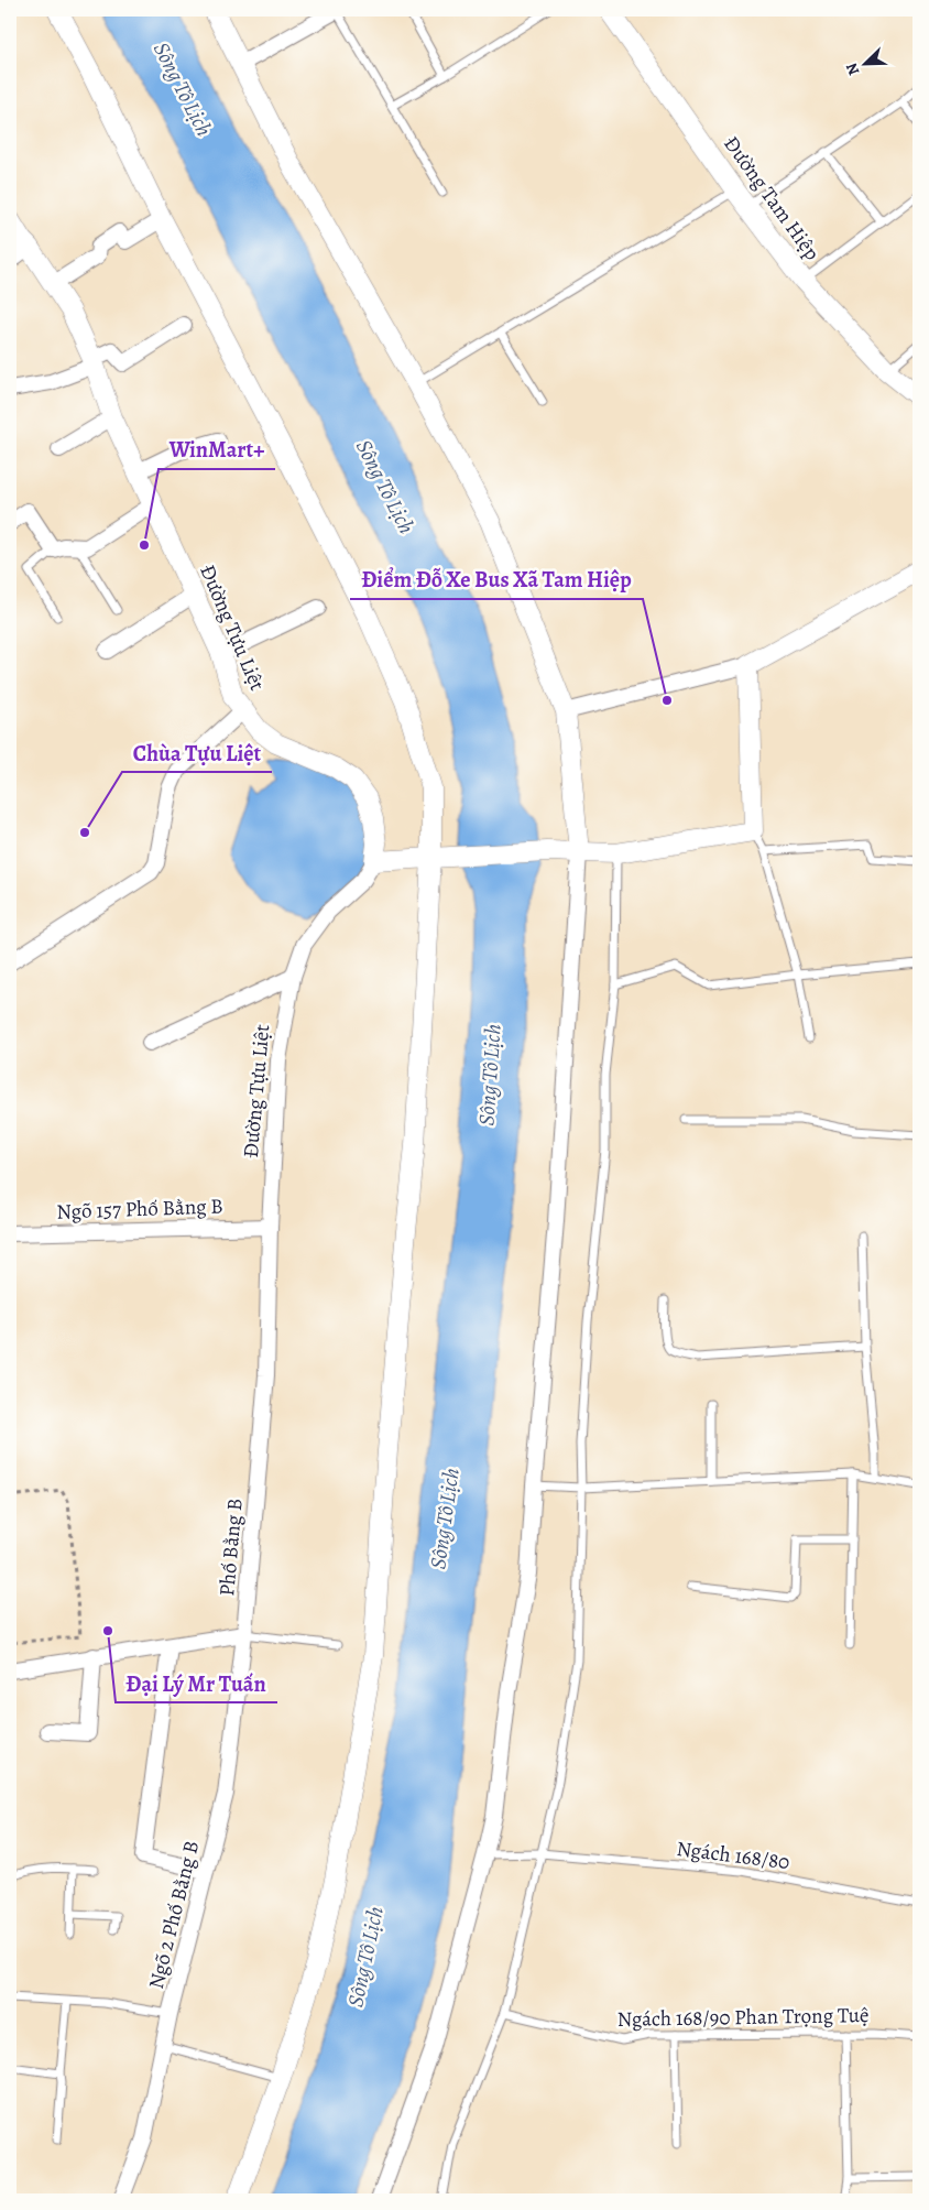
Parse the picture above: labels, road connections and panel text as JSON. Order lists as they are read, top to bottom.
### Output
{
  "streets": {
    "street": [
      "Đường Tam Hiệp",
      "Đường Tựu Liệt",
      "Ngõ 157 Phố Bằng B",
      "Phố Bằng B",
      "Ngõ 2 Phố Bằng B"
    ],
    "lane": ["Ngách 168/80", "Ngách 168/90 Phan Trọng Tuệ"]
  },
  "crossings": [
    ["Đường Tựu Liệt", "Ngõ 157 Phố Bằng B"],
    ["Đường Tựu Liệt", "Phố Bằng B"],
    ["Ngõ 157 Phố Bằng B", "Phố Bằng B"],
    ["Phố Bằng B", "Ngõ 2 Phố Bằng B"]
  ],
  "water": ["Sông Tô Lịch"],
  "places": [
    "WinMart+",
    "Điểm Đỗ Xe Bus Xã Tam Hiệp",
    "Chùa Tựu Liệt",
    "Đại Lý Mr Tuấn"
  ],
  "north": "bottom left"
}
